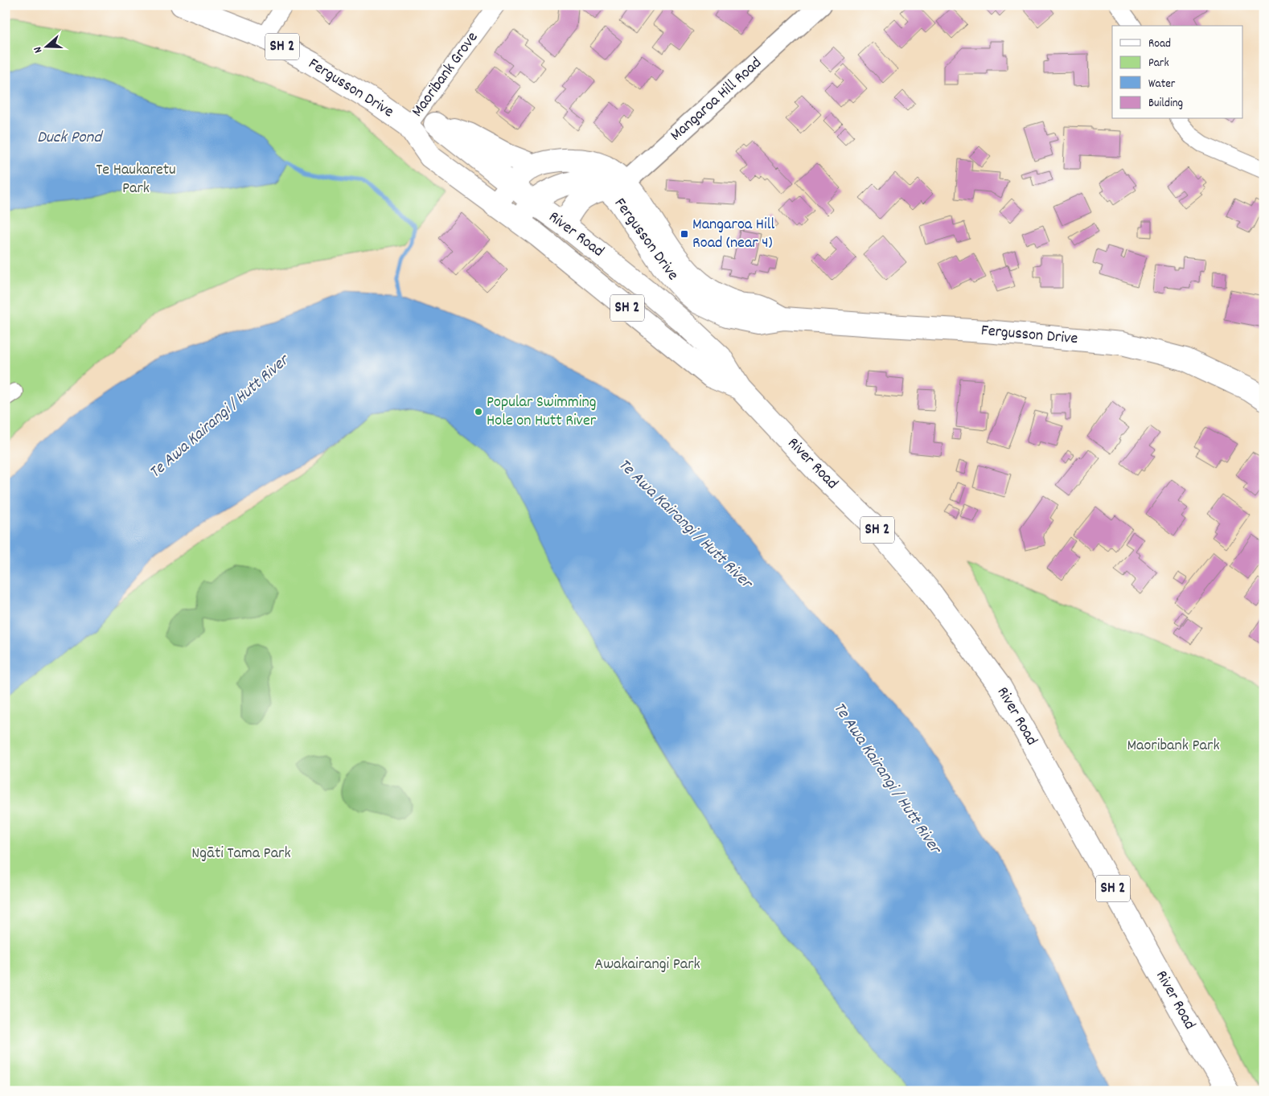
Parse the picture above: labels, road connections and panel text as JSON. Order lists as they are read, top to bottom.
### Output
{
  "streets": {
    "main road": ["SH 2", "Fergusson Drive", "River Road"],
    "street": ["Maoribank Grove", "Mangaroa Hill Road"]
  },
  "crossings": [
    ["SH 2", "Fergusson Drive"],
    ["SH 2", "River Road"],
    ["Maoribank Grove", "Fergusson Drive"],
    ["Fergusson Drive", "Mangaroa Hill Road"],
    ["Fergusson Drive", "River Road"]
  ],
  "water": ["Duck Pond", "Te Awa Kairangi / Hutt River"],
  "parks": [
    "Te Haukaretu Park",
    "Maoribank Park",
    "Ngāti Tama Park",
    "Awakairangi Park"
  ],
  "places": {
    "transit": ["Mangaroa Hill Road (near 4)"],
    "other": ["Popular Swimming Hole on Hutt River"]
  },
  "legend": [
    "Road",
    "Park",
    "Water",
    "Building"
  ],
  "north": "left"
}
